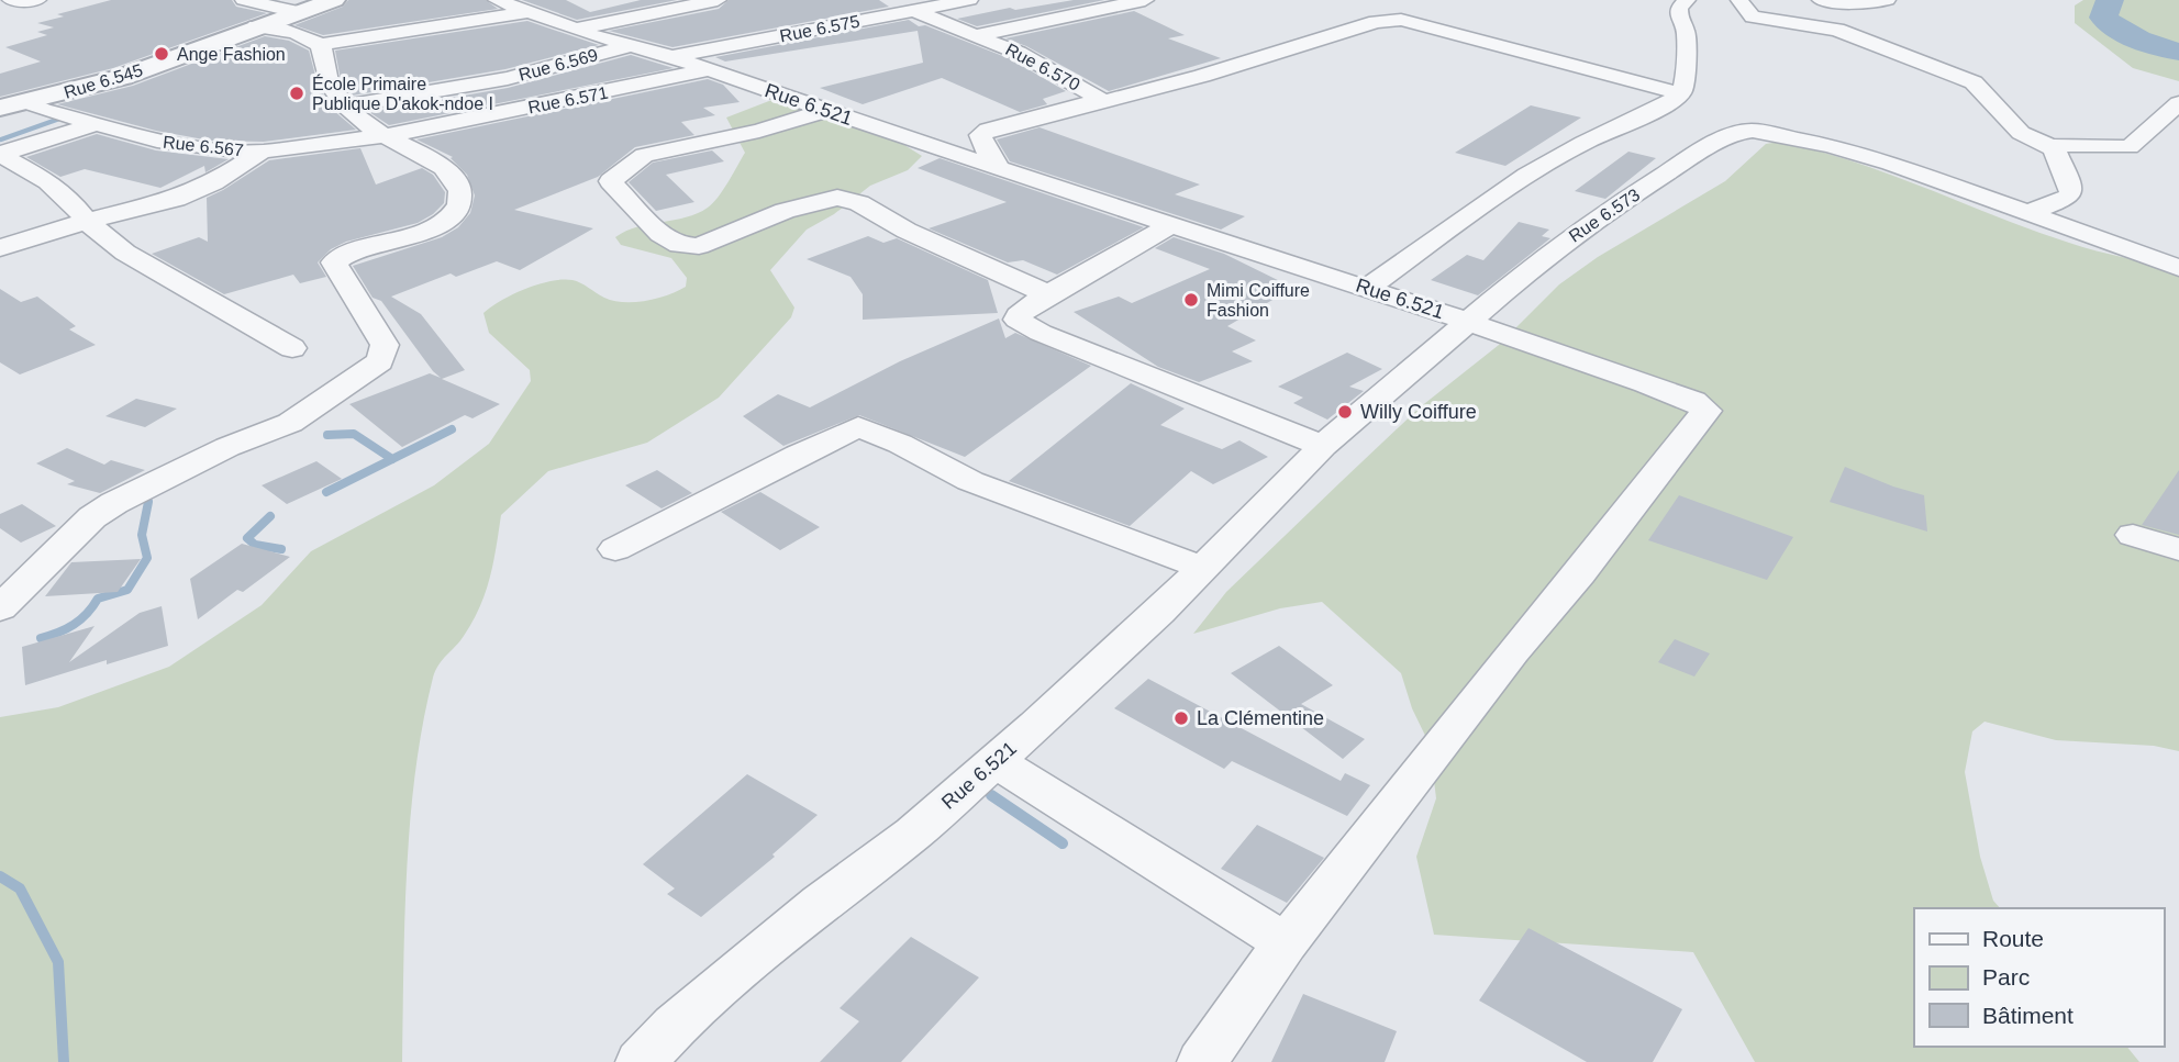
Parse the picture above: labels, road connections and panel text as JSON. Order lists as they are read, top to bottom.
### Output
{
  "streets": {
    "street": [
      "Rue 6.575",
      "Rue 6.569",
      "Rue 6.570",
      "Rue 6.545",
      "Rue 6.571",
      "Rue 6.521",
      "Rue 6.567",
      "Rue 6.573"
    ]
  },
  "crossings": [
    ["Rue 6.575", "Rue 6.570"],
    ["Rue 6.575", "Rue 6.521"],
    ["Rue 6.569", "Rue 6.521"],
    ["Rue 6.570", "Rue 6.521"],
    ["Rue 6.545", "Rue 6.567"],
    ["Rue 6.571", "Rue 6.521"],
    ["Rue 6.571", "Rue 6.567"],
    ["Rue 6.521", "Rue 6.573"]
  ],
  "places": [
    "Ange Fashion",
    "École Primaire Publique D'akok-ndoe I",
    "Mimi Coiffure Fashion",
    "Willy Coiffure",
    "La Clémentine"
  ],
  "legend": ["Route", "Parc", "Bâtiment"]
}
